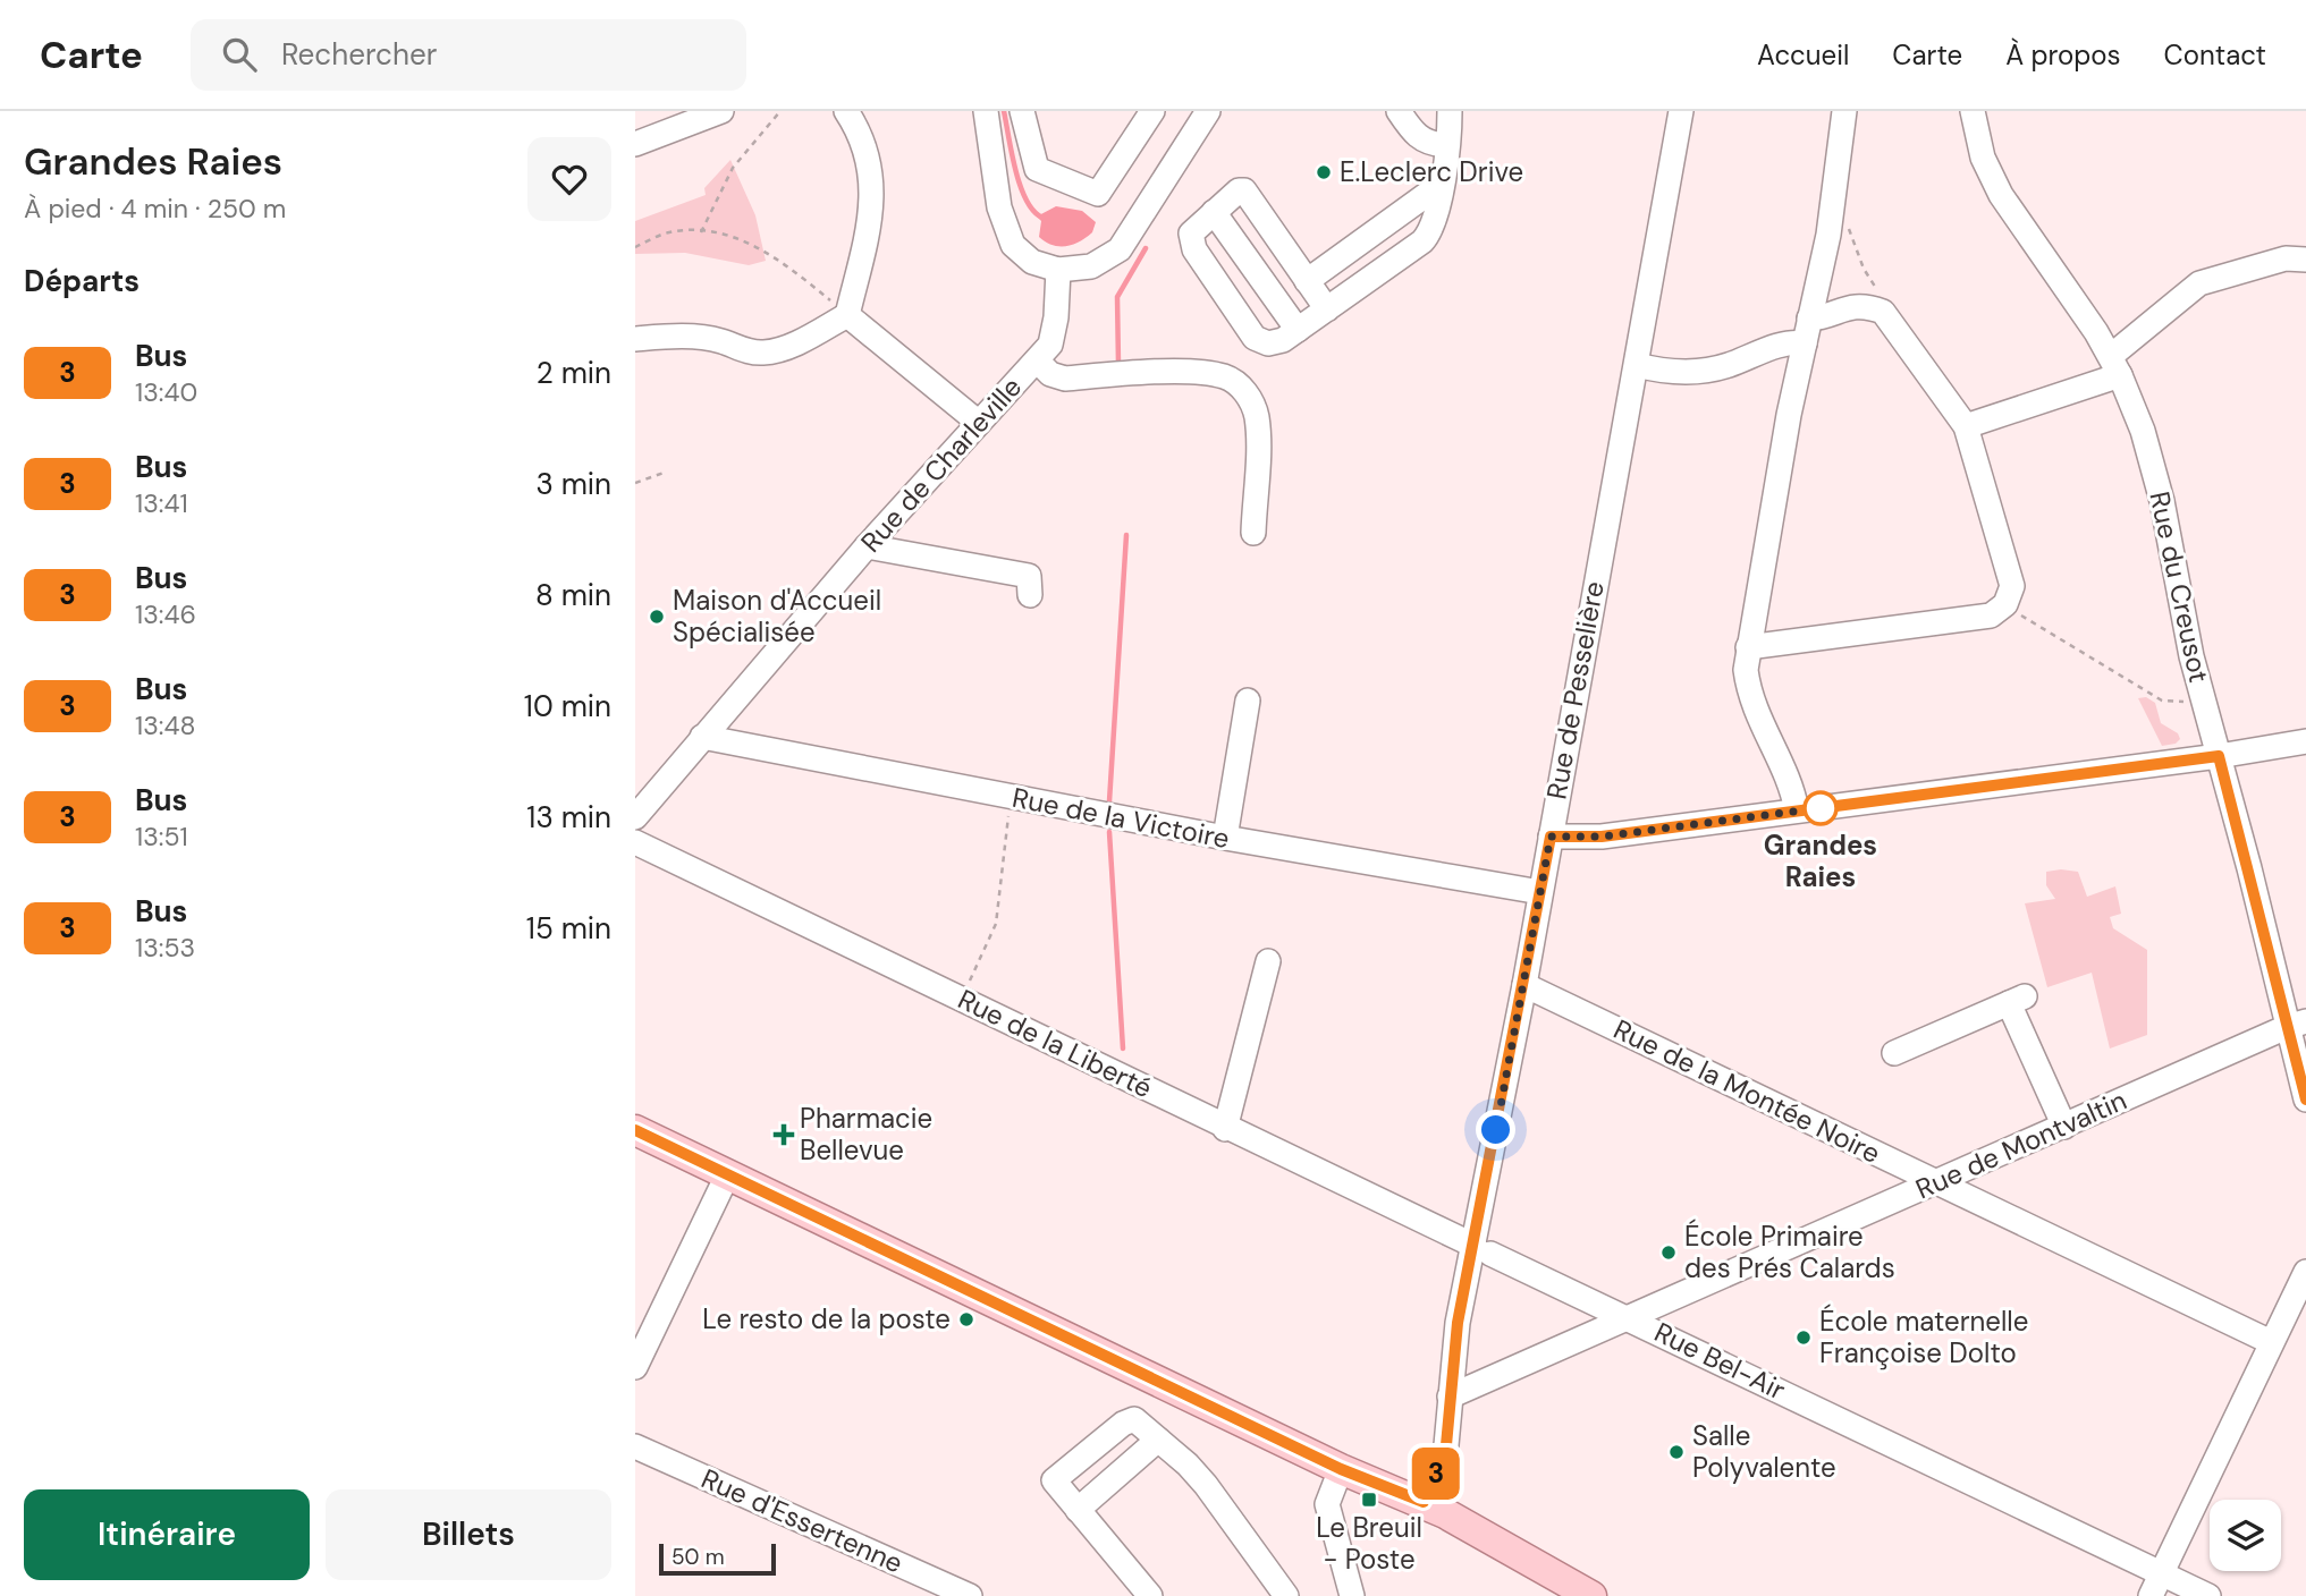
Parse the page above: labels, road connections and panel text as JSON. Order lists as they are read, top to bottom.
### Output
{
  "streets": {
    "street": [
      "Rue de Charleville",
      "Rue du Creusot",
      "Rue de Pesselière",
      "Rue de la Victoire",
      "Rue de la Liberté",
      "Rue de la Montée Noire",
      "Rue de Montvaltin",
      "Rue Bel-Air",
      "Rue d'Essertenne"
    ]
  },
  "crossings": [
    ["Rue de Charleville", "Rue de la Victoire"],
    ["Rue du Creusot", "Rue de Montvaltin"],
    ["Rue de Pesselière", "Rue de la Victoire"],
    ["Rue de Pesselière", "Rue de la Liberté"],
    ["Rue de Pesselière", "Rue de la Montée Noire"],
    ["Rue de Pesselière", "Rue de Montvaltin"],
    ["Rue de Pesselière", "Rue Bel-Air"],
    ["Rue de la Liberté", "Rue Bel-Air"],
    ["Rue de la Montée Noire", "Rue de Montvaltin"],
    ["Rue de Montvaltin", "Rue Bel-Air"]
  ],
  "places": {
    "other": [
      "E.Leclerc Drive",
      "Maison d'Accueil Spécialisée",
      "Grandes Raies",
      "École Primaire des Prés Calards",
      "Le resto de la poste",
      "École maternelle Françoise Dolto",
      "Salle Polyvalente"
    ],
    "health": ["Pharmacie Bellevue"],
    "transit": ["Le Breuil - Poste"]
  },
  "lines": ["bus line 3"],
  "scale_bar": "50 m",
  "page": {
    "header": "Carte",
    "search": "Rechercher",
    "nav": [
      "Accueil",
      "Carte",
      "À propos",
      "Contact"
    ],
    "heading": [
      ["Grandes Raies", "À pied · 4 min · 250 m"],
      "Départs"
    ],
    "on_map": "3",
    "list": [
      {
        "mark": "3",
        "name": "Bus",
        "note": "13:40",
        "value": "2 min"
      },
      {
        "mark": "3",
        "name": "Bus",
        "note": "13:41",
        "value": "3 min"
      },
      {
        "mark": "3",
        "name": "Bus",
        "note": "13:46",
        "value": "8 min"
      },
      {
        "mark": "3",
        "name": "Bus",
        "note": "13:48",
        "value": "10 min"
      },
      {
        "mark": "3",
        "name": "Bus",
        "note": "13:51",
        "value": "13 min"
      },
      {
        "mark": "3",
        "name": "Bus",
        "note": "13:53",
        "value": "15 min"
      }
    ],
    "buttons": ["Itinéraire", "Billets"],
    "scale": "50 m"
  }
}
